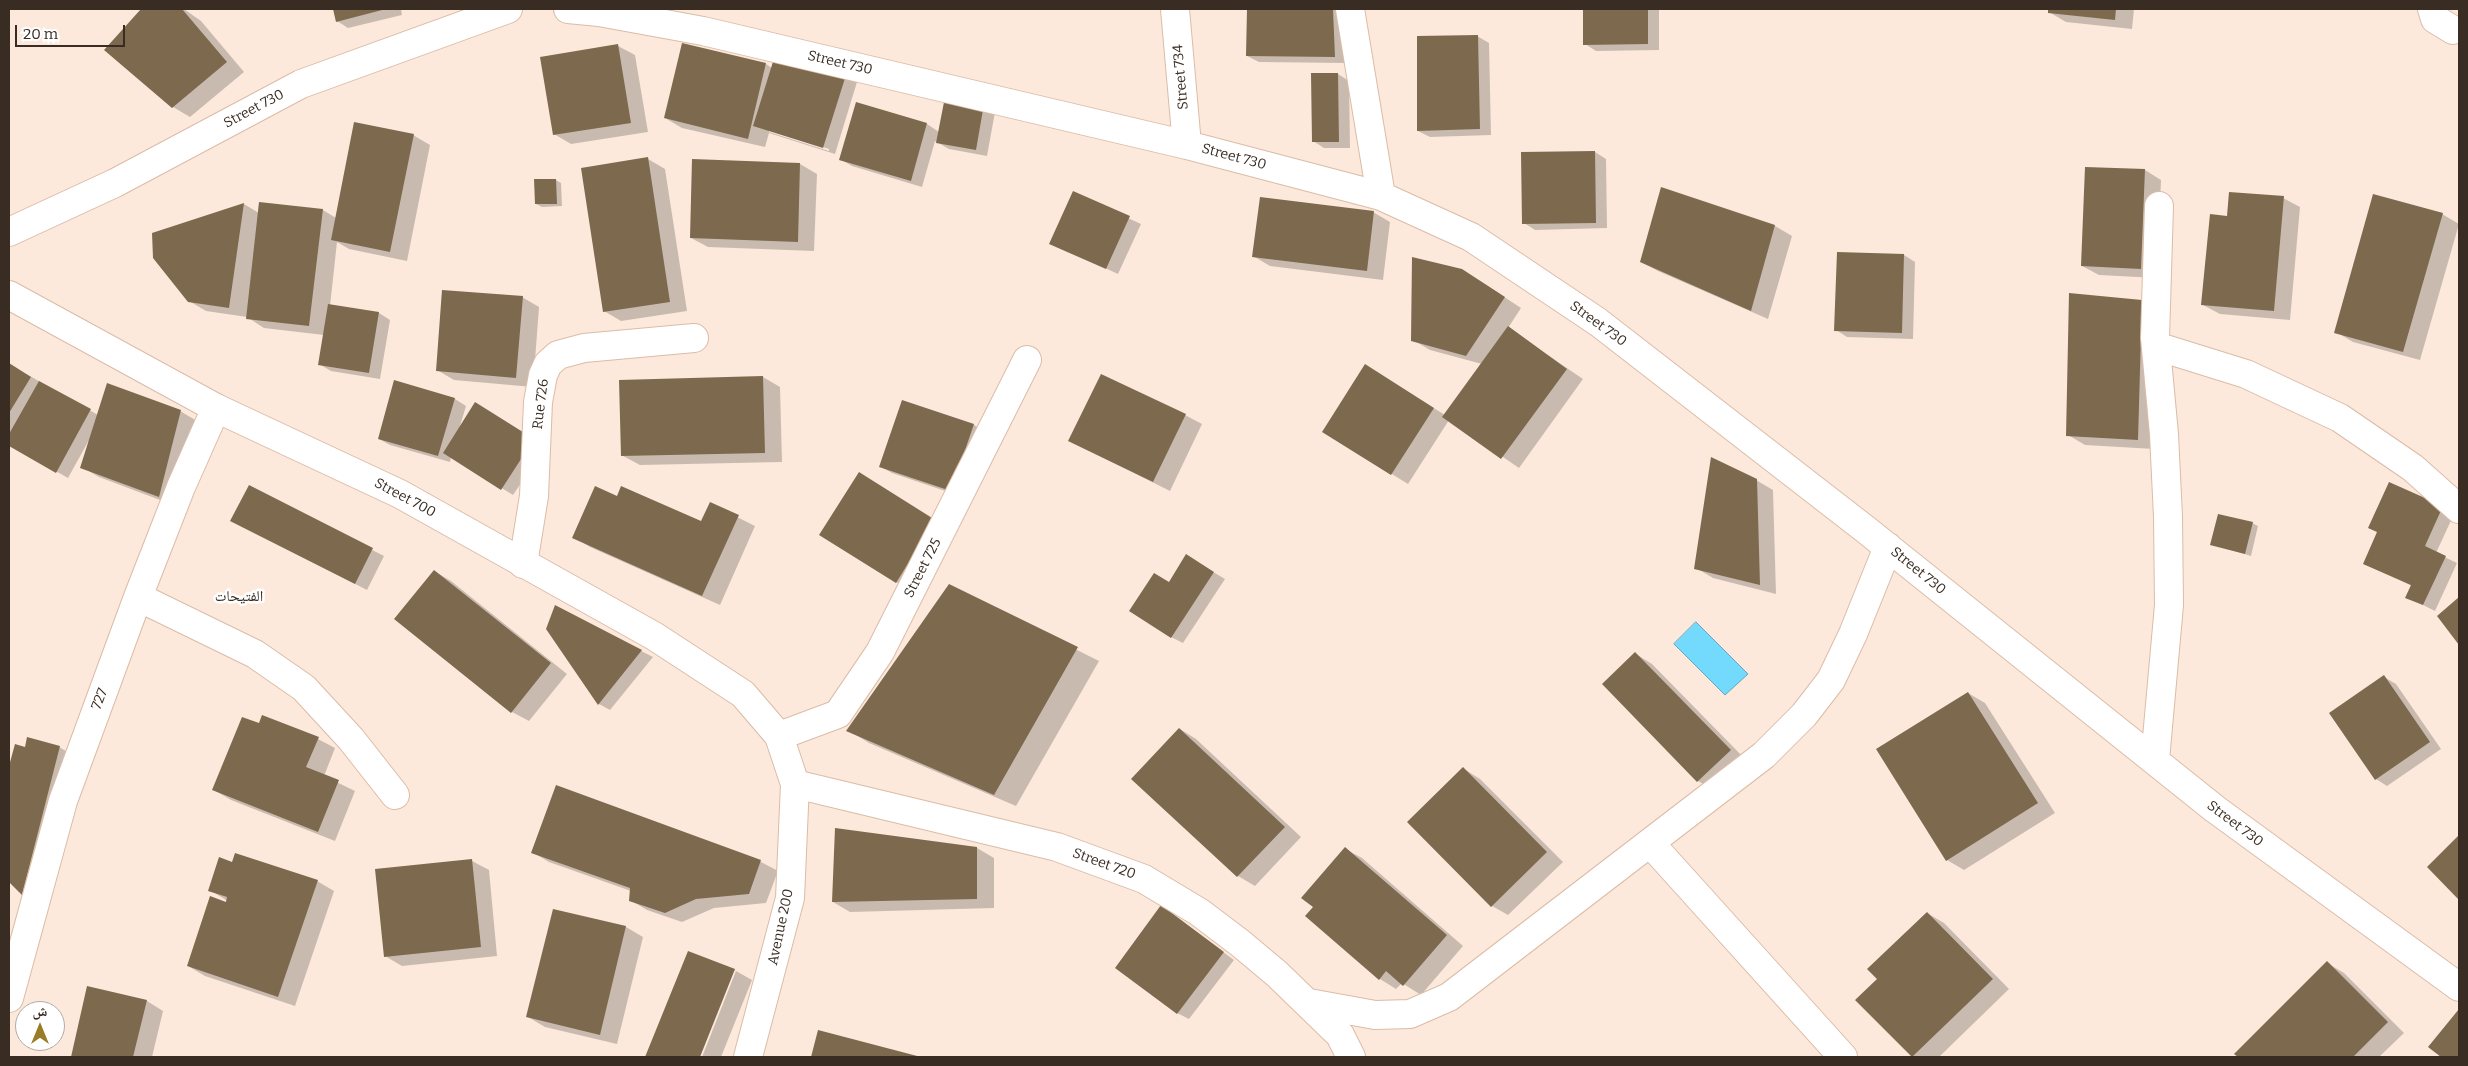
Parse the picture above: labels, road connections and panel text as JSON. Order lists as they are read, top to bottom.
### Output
{
  "streets": {
    "street": [
      "Street 730",
      "Street 734",
      "Rue 726",
      "Street 700",
      "Street 725",
      "727",
      "Street 720",
      "Avenue 200"
    ]
  },
  "crossings": [
    ["Street 730", "Street 734"],
    ["Rue 726", "Street 700"],
    ["Street 700", "Street 725"],
    ["Street 700", "727"],
    ["Street 700", "Avenue 200"],
    ["Street 725", "Avenue 200"],
    ["Street 720", "Avenue 200"]
  ],
  "districts": ["الفتيحات"],
  "scale_bar": "20 m",
  "north": "top"
}
